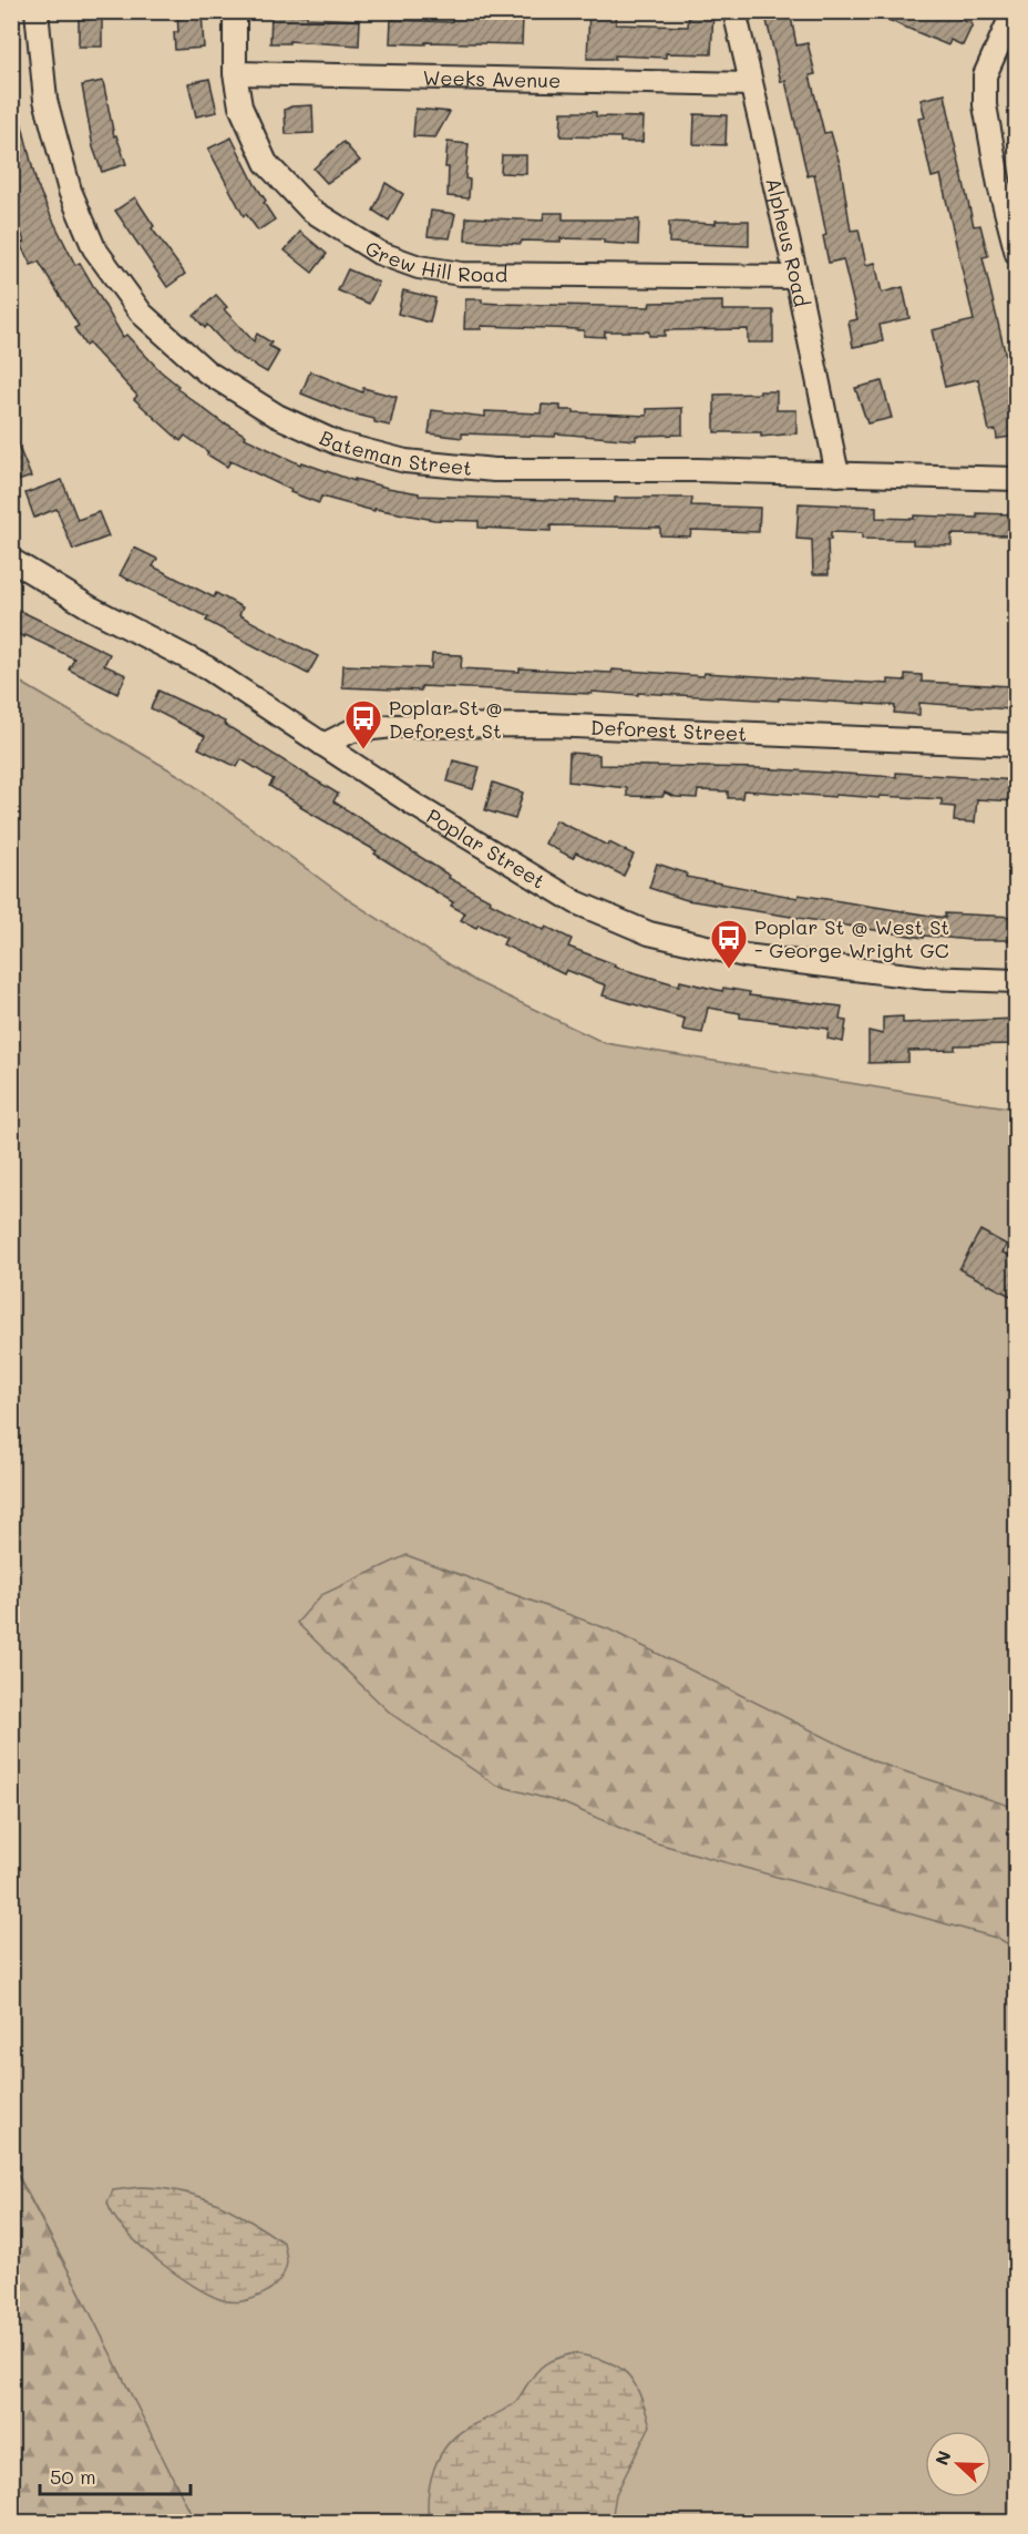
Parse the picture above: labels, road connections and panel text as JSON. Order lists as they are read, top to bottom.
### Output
{
  "streets": {
    "street": [
      "Weeks Avenue",
      "Alpheus Road",
      "Grew Hill Road",
      "Bateman Street",
      "Deforest Street",
      "Poplar Street"
    ]
  },
  "crossings": [
    ["Weeks Avenue", "Alpheus Road"],
    ["Weeks Avenue", "Grew Hill Road"],
    ["Alpheus Road", "Grew Hill Road"],
    ["Alpheus Road", "Bateman Street"],
    ["Deforest Street", "Poplar Street"]
  ],
  "places": {
    "bus stop": ["Poplar St @ Deforest St", "Poplar St @ West St - George Wright GC"]
  },
  "scale_bar": "50 m",
  "north": "left"
}
